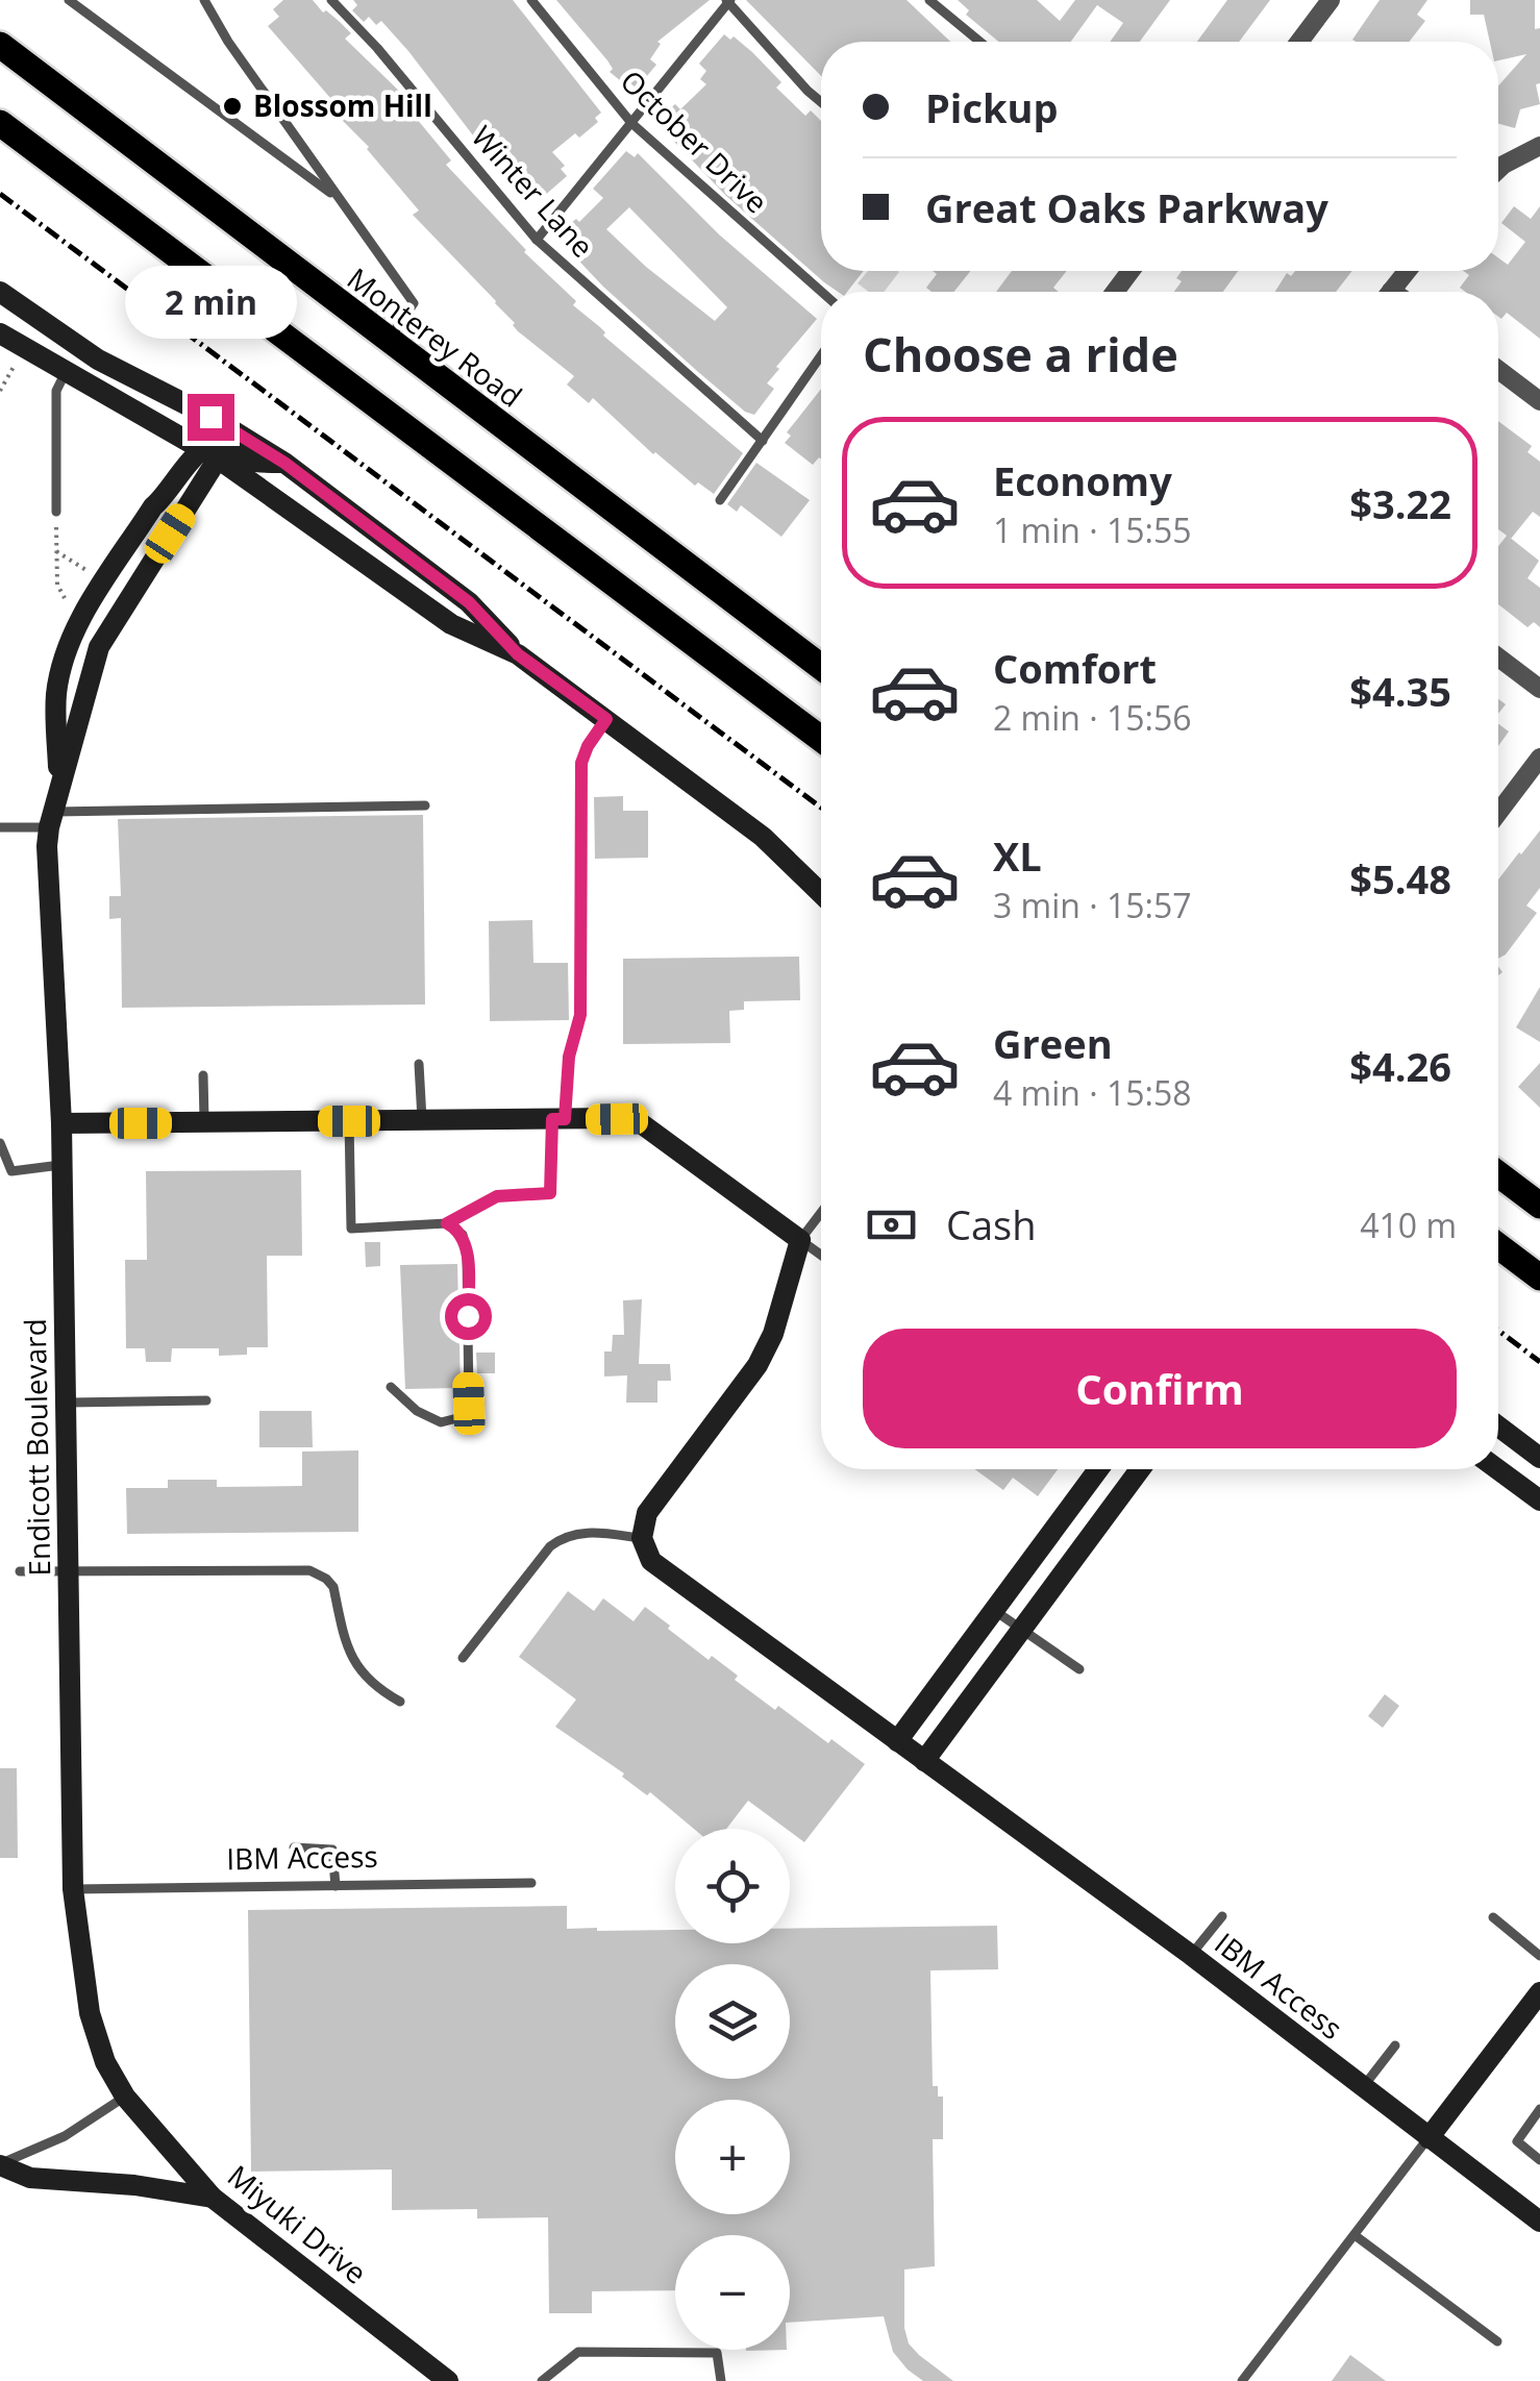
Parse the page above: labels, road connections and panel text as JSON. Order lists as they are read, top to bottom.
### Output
{
  "streets": {
    "main road": ["Monterey Road"],
    "street": ["Endicott Boulevard", "IBM Access", "Miyuki Drive"],
    "lane": ["October Drive", "Winter Lane"]
  },
  "crossings": [
    ["Endicott Boulevard", "IBM Access"],
    ["Endicott Boulevard", "Miyuki Drive"]
  ],
  "places": ["Blossom Hill"],
  "page": {
    "banner": ["Pickup", "Great Oaks Parkway"],
    "bubble": "2 min",
    "heading": "Choose a ride",
    "list": [
      {
        "name": "Economy",
        "note": "1 min · 15:55",
        "value": "$3.22"
      },
      {
        "name": "Comfort",
        "note": "2 min · 15:56",
        "value": "$4.35"
      },
      {
        "name": "XL",
        "note": "3 min · 15:57",
        "value": "$5.48"
      },
      {
        "name": "Green",
        "note": "4 min · 15:58",
        "value": "$4.26"
      }
    ],
    "pay": ["Cash", "410 m"],
    "buttons": "Confirm",
    "map_buttons": ["+", "−"]
  }
}
